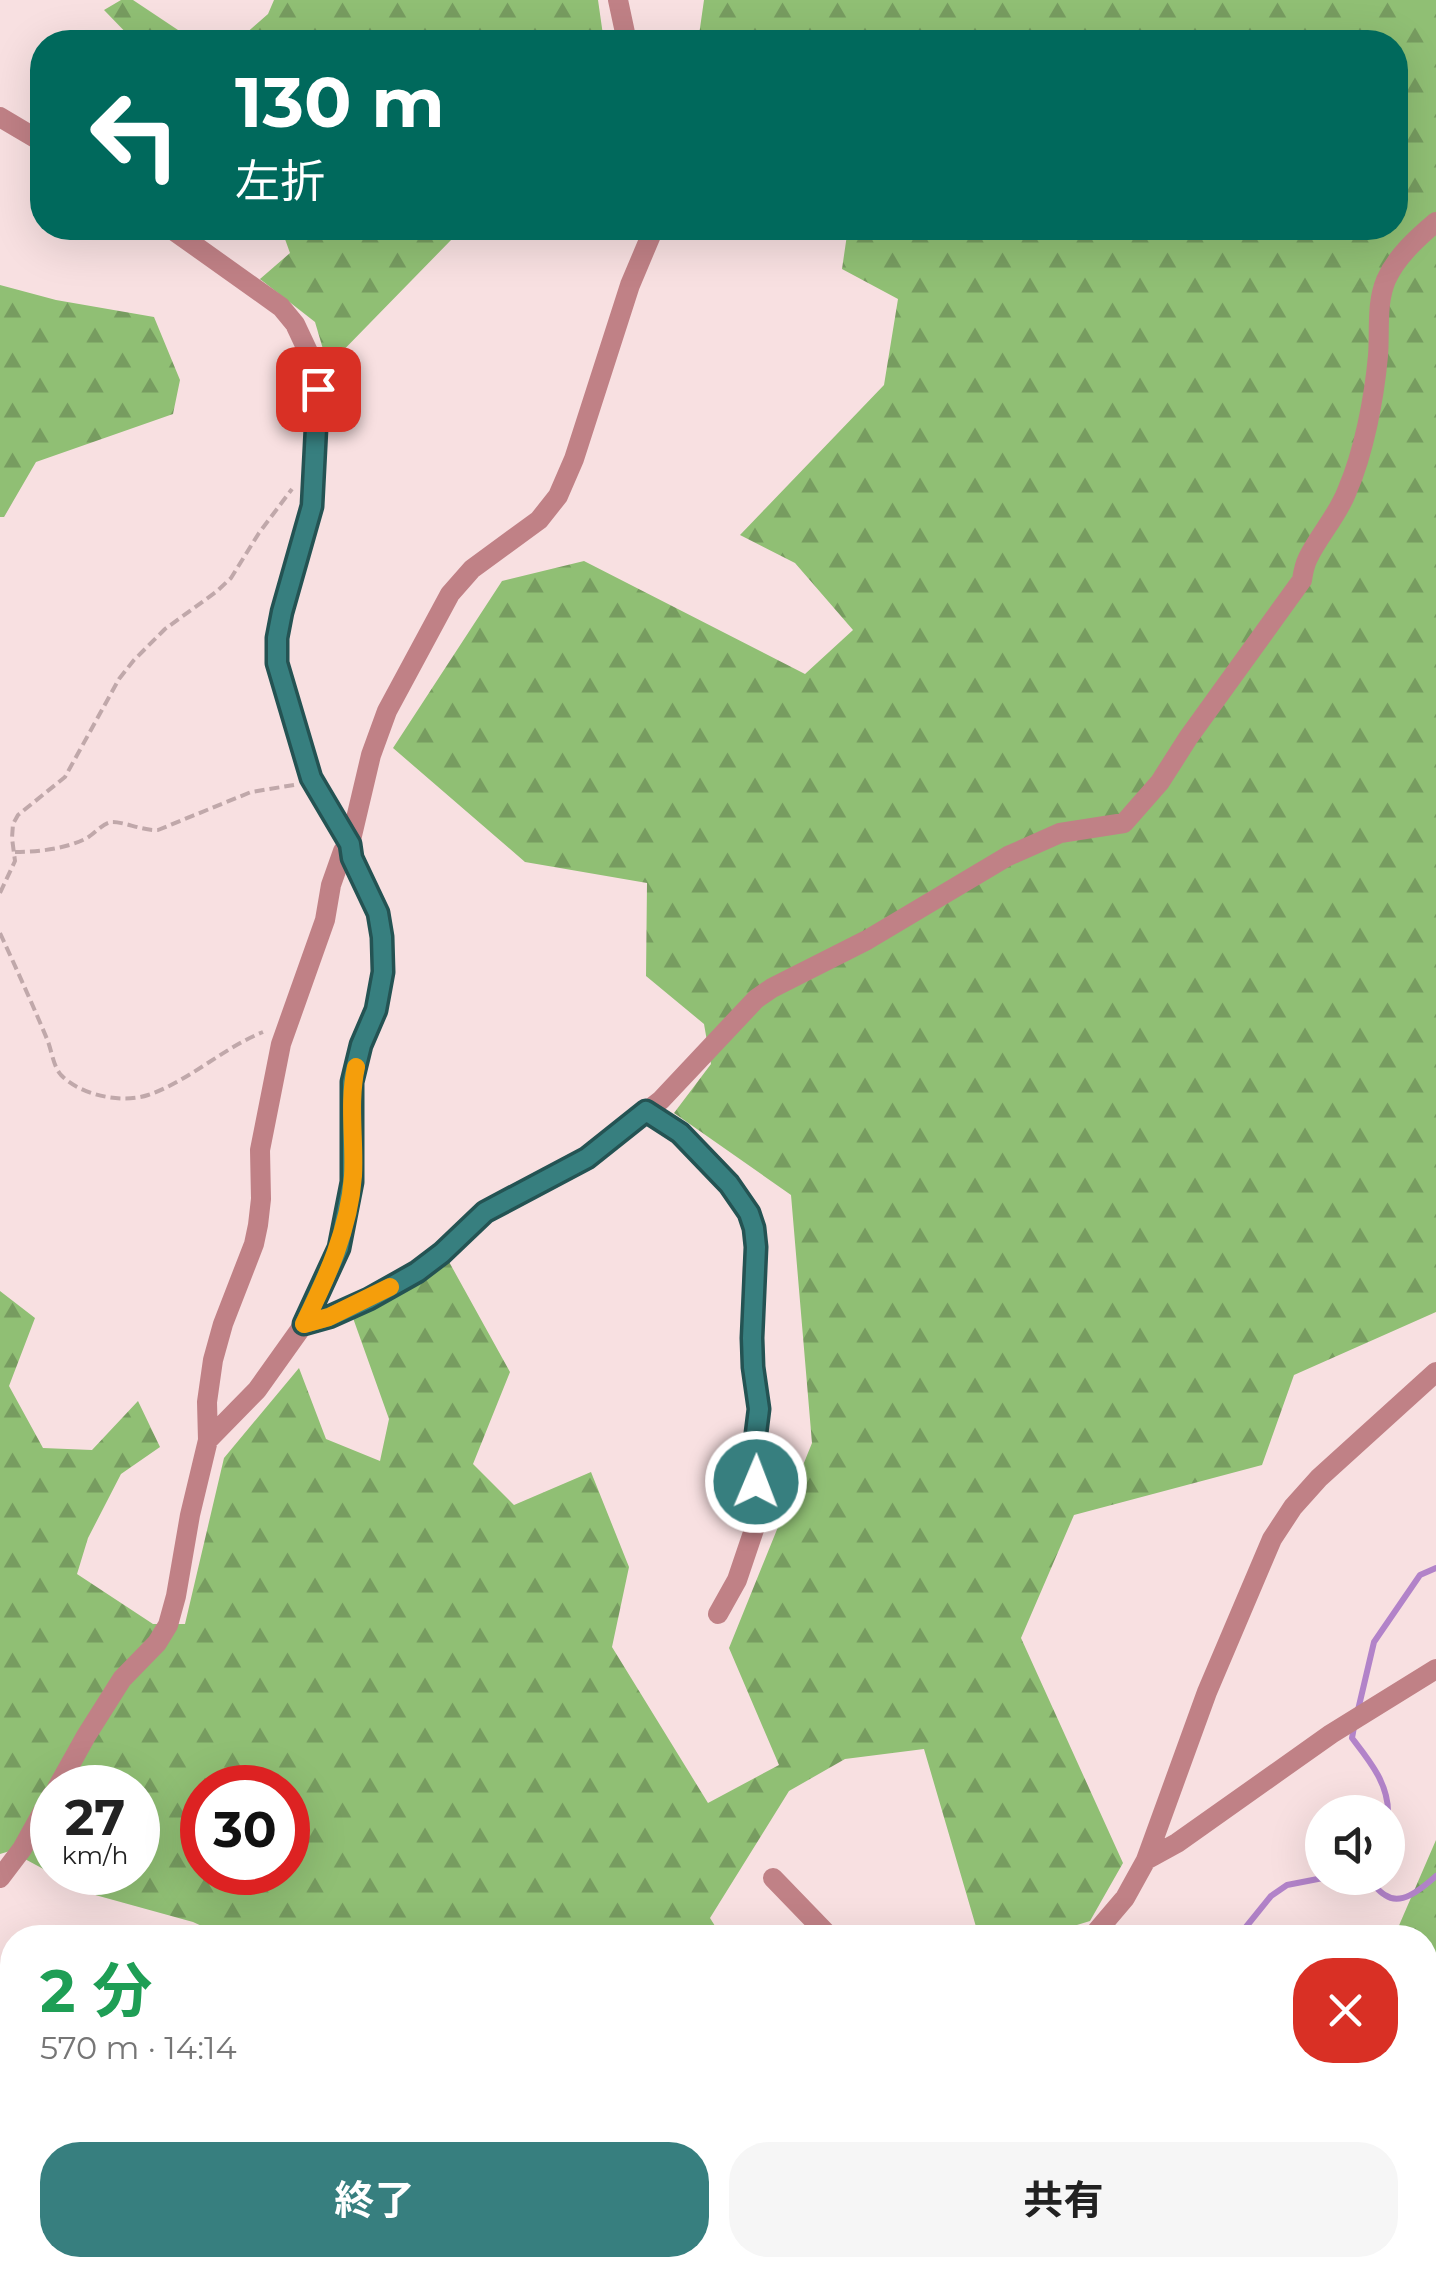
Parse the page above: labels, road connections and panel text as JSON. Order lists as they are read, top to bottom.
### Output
{
  "page": {
    "turn": ["130 m", "左折"],
    "speed": "27 km/h",
    "limit": "30",
    "heading": ["2 分", "570 m · 14:14"],
    "buttons": ["終了", "共有"]
  }
}
